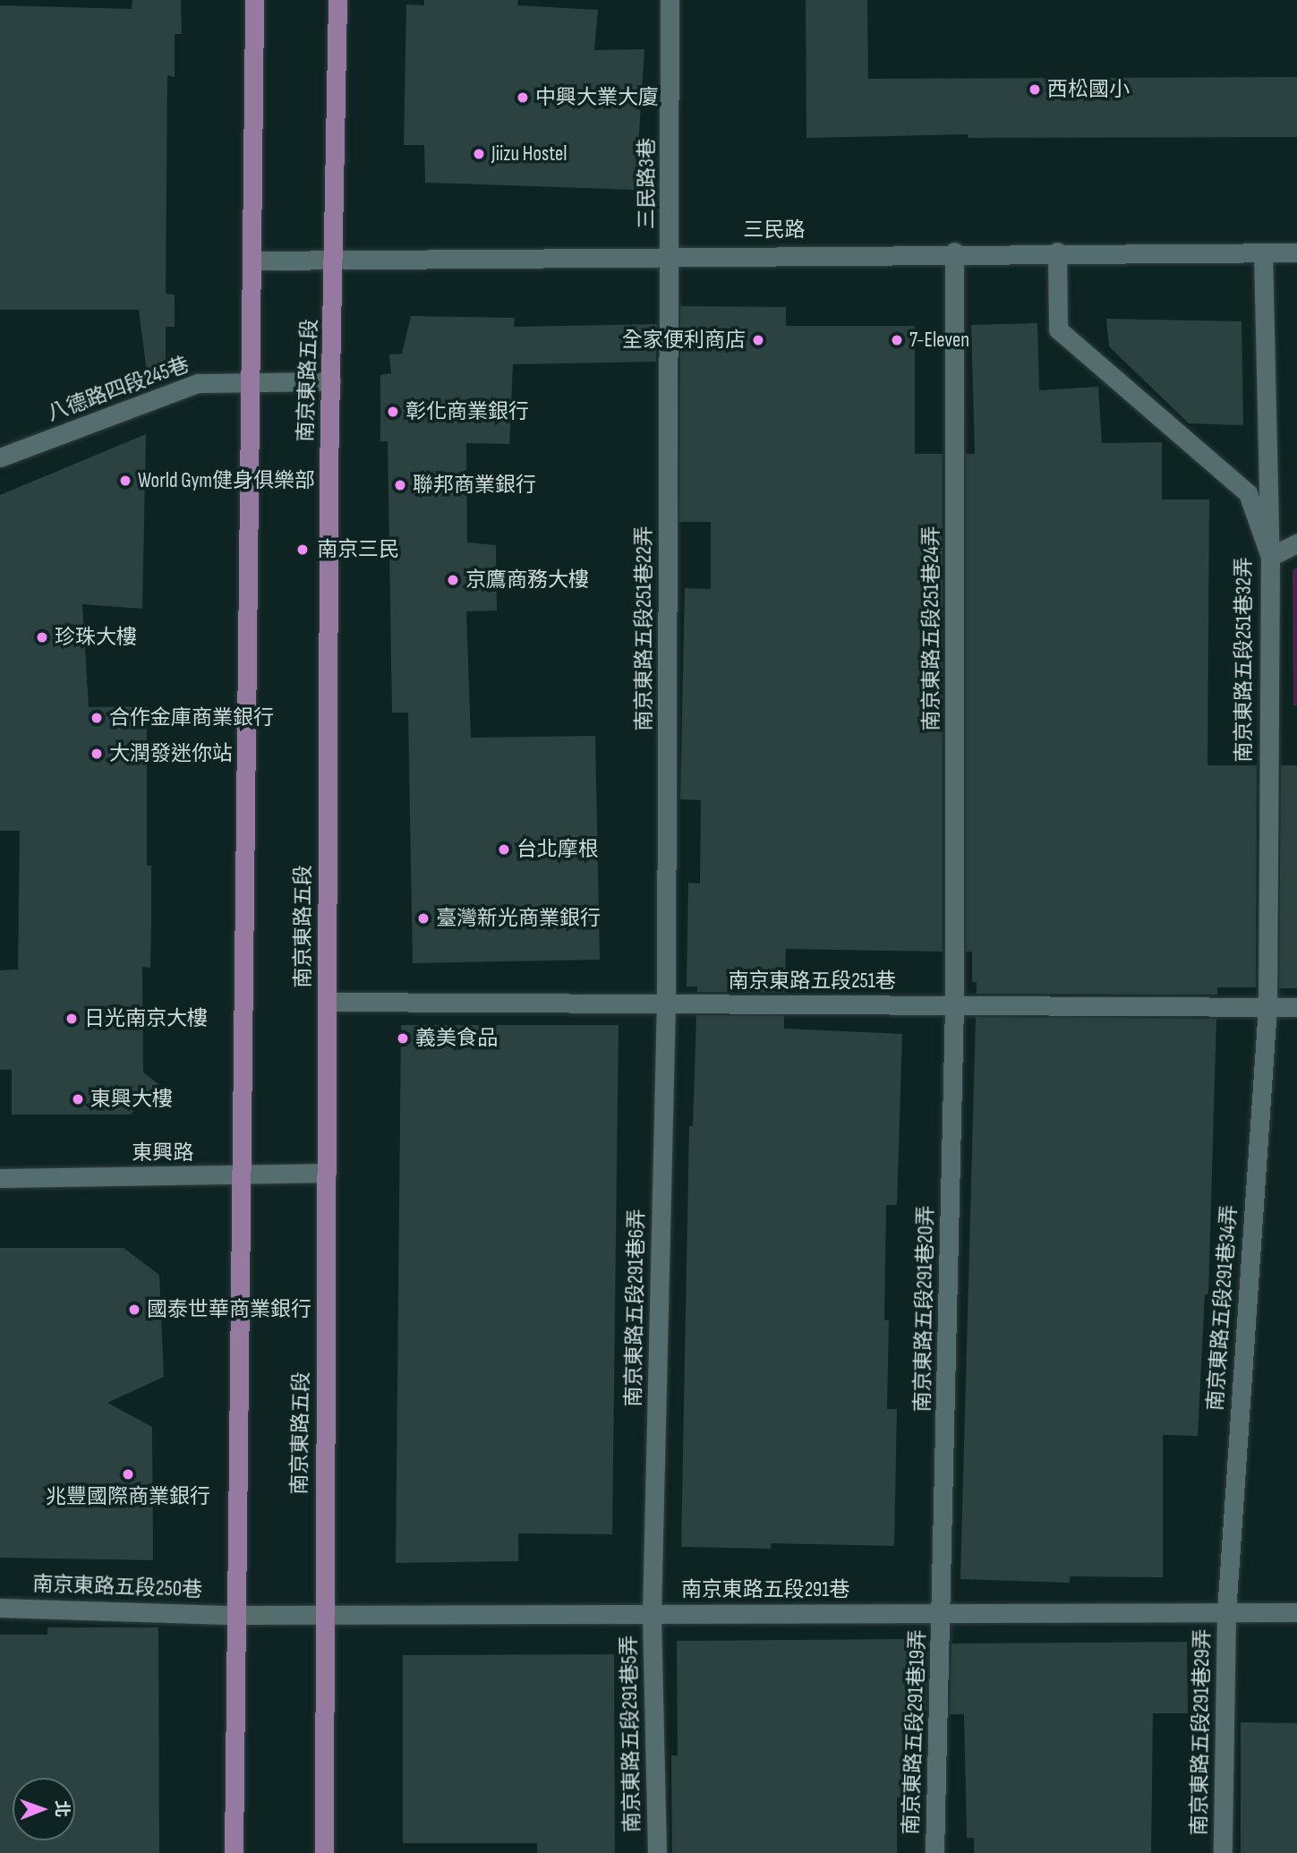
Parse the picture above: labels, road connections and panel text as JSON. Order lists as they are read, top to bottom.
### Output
{
  "streets": {
    "main road": ["南京東路五段"],
    "street": [
      "三民路3巷",
      "三民路",
      "八德路四段245巷",
      "南京東路五段251巷22弄",
      "南京東路五段251巷24弄",
      "南京東路五段251巷32弄",
      "南京東路五段251巷",
      "東興路",
      "南京東路五段291巷6弄",
      "南京東路五段291巷34弄",
      "南京東路五段291巷20弄",
      "南京東路五段250巷",
      "南京東路五段291巷",
      "南京東路五段291巷19弄",
      "南京東路五段291巷29弄",
      "南京東路五段291巷5弄"
    ]
  },
  "crossings": [
    ["三民路3巷", "三民路"],
    ["三民路3巷", "南京東路五段251巷22弄"],
    ["三民路", "南京東路五段"],
    ["三民路", "南京東路五段251巷22弄"],
    ["三民路", "南京東路五段251巷24弄"],
    ["三民路", "南京東路五段251巷32弄"],
    ["南京東路五段", "八德路四段245巷"],
    ["南京東路五段", "南京東路五段251巷"],
    ["南京東路五段", "東興路"],
    ["南京東路五段", "南京東路五段291巷"],
    ["南京東路五段251巷22弄", "南京東路五段251巷"],
    ["南京東路五段251巷22弄", "南京東路五段291巷6弄"],
    ["南京東路五段251巷24弄", "南京東路五段251巷"],
    ["南京東路五段251巷24弄", "南京東路五段291巷20弄"],
    ["南京東路五段251巷32弄", "南京東路五段251巷"],
    ["南京東路五段251巷32弄", "南京東路五段291巷34弄"],
    ["南京東路五段251巷", "南京東路五段291巷6弄"],
    ["南京東路五段251巷", "南京東路五段291巷34弄"],
    ["南京東路五段251巷", "南京東路五段291巷20弄"],
    ["南京東路五段291巷6弄", "南京東路五段291巷"],
    ["南京東路五段291巷6弄", "南京東路五段291巷5弄"],
    ["南京東路五段291巷34弄", "南京東路五段291巷"],
    ["南京東路五段291巷34弄", "南京東路五段291巷29弄"],
    ["南京東路五段291巷20弄", "南京東路五段291巷"],
    ["南京東路五段291巷20弄", "南京東路五段291巷19弄"],
    ["南京東路五段250巷", "南京東路五段291巷"],
    ["南京東路五段291巷", "南京東路五段291巷19弄"],
    ["南京東路五段291巷", "南京東路五段291巷29弄"],
    ["南京東路五段291巷", "南京東路五段291巷5弄"]
  ],
  "places": [
    "西松國小",
    "中興大業大廈",
    "Jiizu Hostel",
    "全家便利商店",
    "7-Eleven",
    "彰化商業銀行",
    "World Gym健身俱樂部",
    "聯邦商業銀行",
    "南京三民",
    "京鷹商務大樓",
    "珍珠大樓",
    "合作金庫商業銀行",
    "大潤發迷你站",
    "台北摩根",
    "臺灣新光商業銀行",
    "日光南京大樓",
    "義美食品",
    "東興大樓",
    "國泰世華商業銀行",
    "兆豐國際商業銀行"
  ],
  "north": "right"
}
